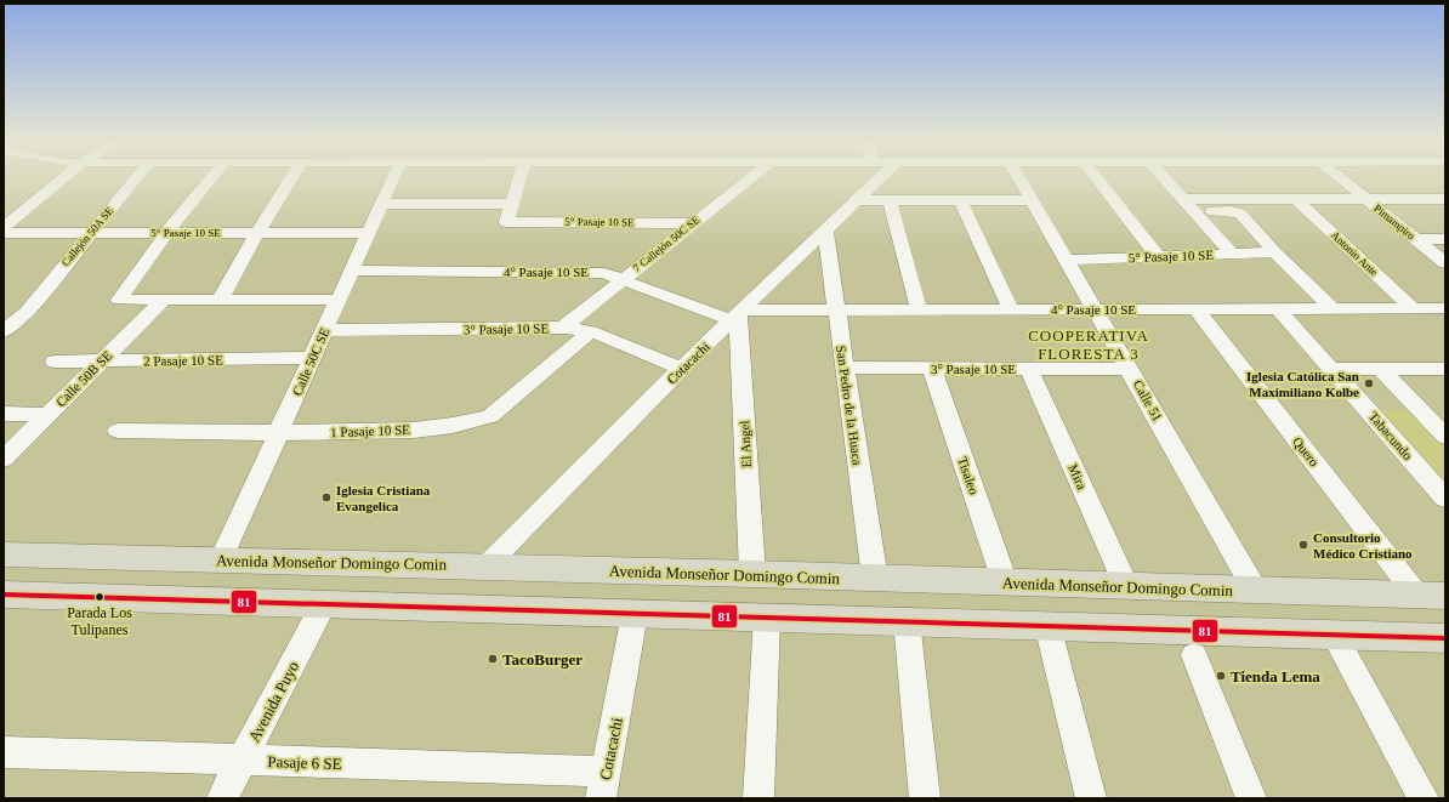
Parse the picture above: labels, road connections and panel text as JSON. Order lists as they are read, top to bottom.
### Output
{
  "streets": {
    "main road": ["Avenida Monseñor Domingo Comin"],
    "street": [
      "5° Pasaje 10 SE",
      "Pimampiro",
      "Callejón 50A SE",
      "7 Callejón 50C SE",
      "Antonio Ante",
      "4° Pasaje 10 SE",
      "3° Pasaje 10 SE",
      "2 Pasaje 10 SE",
      "Calle 50C SE",
      "Cotacachi",
      "Calle 50B SE",
      "Calle 51",
      "San Pedro de la Huaca",
      "1 Pasaje 10 SE",
      "Tabacundo",
      "El Angel",
      "Quero",
      "Tisaleo",
      "Mira",
      "Avenida Puyo",
      "Pasaje 6 SE"
    ]
  },
  "crossings": [
    ["5° Pasaje 10 SE", "Callejón 50A SE"],
    ["5° Pasaje 10 SE", "7 Callejón 50C SE"],
    ["5° Pasaje 10 SE", "Calle 50C SE"],
    ["5° Pasaje 10 SE", "Calle 51"],
    ["7 Callejón 50C SE", "4° Pasaje 10 SE"],
    ["7 Callejón 50C SE", "3° Pasaje 10 SE"],
    ["Antonio Ante", "4° Pasaje 10 SE"],
    ["4° Pasaje 10 SE", "Calle 50C SE"],
    ["4° Pasaje 10 SE", "Cotacachi"],
    ["4° Pasaje 10 SE", "Calle 51"],
    ["4° Pasaje 10 SE", "San Pedro de la Huaca"],
    ["4° Pasaje 10 SE", "Tabacundo"],
    ["4° Pasaje 10 SE", "El Angel"],
    ["4° Pasaje 10 SE", "Quero"],
    ["3° Pasaje 10 SE", "Calle 50C SE"],
    ["3° Pasaje 10 SE", "Cotacachi"],
    ["3° Pasaje 10 SE", "Calle 51"],
    ["3° Pasaje 10 SE", "San Pedro de la Huaca"],
    ["3° Pasaje 10 SE", "1 Pasaje 10 SE"],
    ["3° Pasaje 10 SE", "Tisaleo"],
    ["3° Pasaje 10 SE", "Mira"],
    ["2 Pasaje 10 SE", "Calle 50C SE"],
    ["2 Pasaje 10 SE", "Calle 50B SE"],
    ["Calle 50C SE", "1 Pasaje 10 SE"],
    ["Calle 50C SE", "Avenida Monseñor Domingo Comin"],
    ["Cotacachi", "San Pedro de la Huaca"],
    ["Cotacachi", "El Angel"],
    ["Cotacachi", "Avenida Monseñor Domingo Comin"],
    ["Cotacachi", "Pasaje 6 SE"],
    ["Calle 51", "Avenida Monseñor Domingo Comin"],
    ["San Pedro de la Huaca", "Avenida Monseñor Domingo Comin"],
    ["El Angel", "Avenida Monseñor Domingo Comin"],
    ["Quero", "Avenida Monseñor Domingo Comin"],
    ["Tisaleo", "Avenida Monseñor Domingo Comin"],
    ["Mira", "Avenida Monseñor Domingo Comin"],
    ["Avenida Puyo", "Pasaje 6 SE"]
  ],
  "districts": ["COOPERATIVA FLORESTA 3"],
  "places": [
    "Iglesia Católica San Maximiliano Kolbe",
    "Iglesia Cristiana Evangelica",
    "Consultorio Médico Cristiano",
    "Parada Los Tulipanes",
    "TacoBurger",
    "Tienda Lema"
  ],
  "lines": ["transit line 81"]
}
